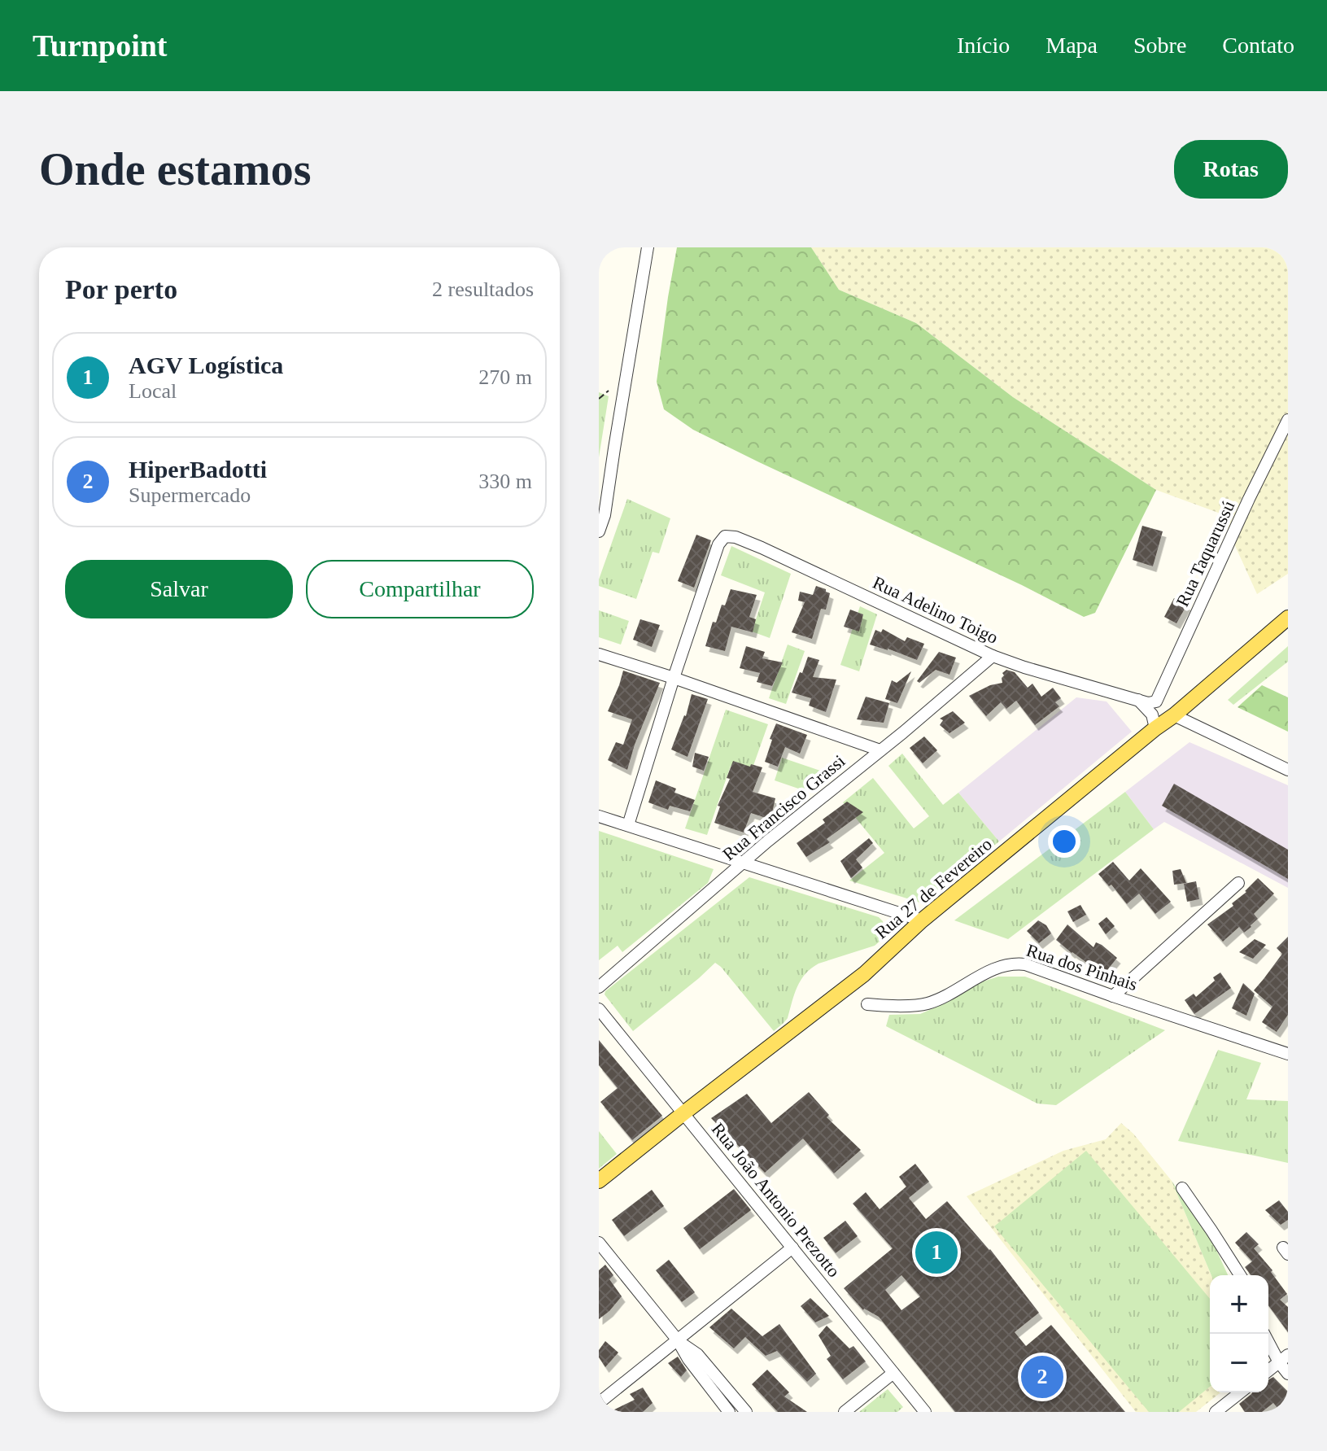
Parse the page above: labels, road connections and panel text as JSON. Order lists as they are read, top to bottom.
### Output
{
  "streets": {
    "main road": ["Rua 27 de Fevereiro"],
    "street": [
      "Rua Taquarussú",
      "Rua Adelino Toigo",
      "Rua Francisco Grassi",
      "Rua dos Pinhais",
      "Rua João Antonio Prezotto"
    ]
  },
  "crossings": [
    ["Rua Taquarussú", "Rua Adelino Toigo"],
    ["Rua Adelino Toigo", "Rua Francisco Grassi"],
    ["Rua 27 de Fevereiro", "Rua João Antonio Prezotto"]
  ],
  "page": {
    "header": "Turnpoint",
    "nav": [
      "Início",
      "Mapa",
      "Sobre",
      "Contato"
    ],
    "buttons": [
      "Rotas",
      ["Salvar", "Compartilhar"]
    ],
    "title": "Onde estamos",
    "heading": ["Por perto", "2 resultados"],
    "list": [
      {
        "mark": "1",
        "name": "AGV Logística",
        "note": "Local",
        "value": "270 m"
      },
      {
        "mark": "2",
        "name": "HiperBadotti",
        "note": "Supermercado",
        "value": "330 m"
      }
    ],
    "pins": ["1", "2"],
    "map_buttons": ["+", "−"]
  }
}
